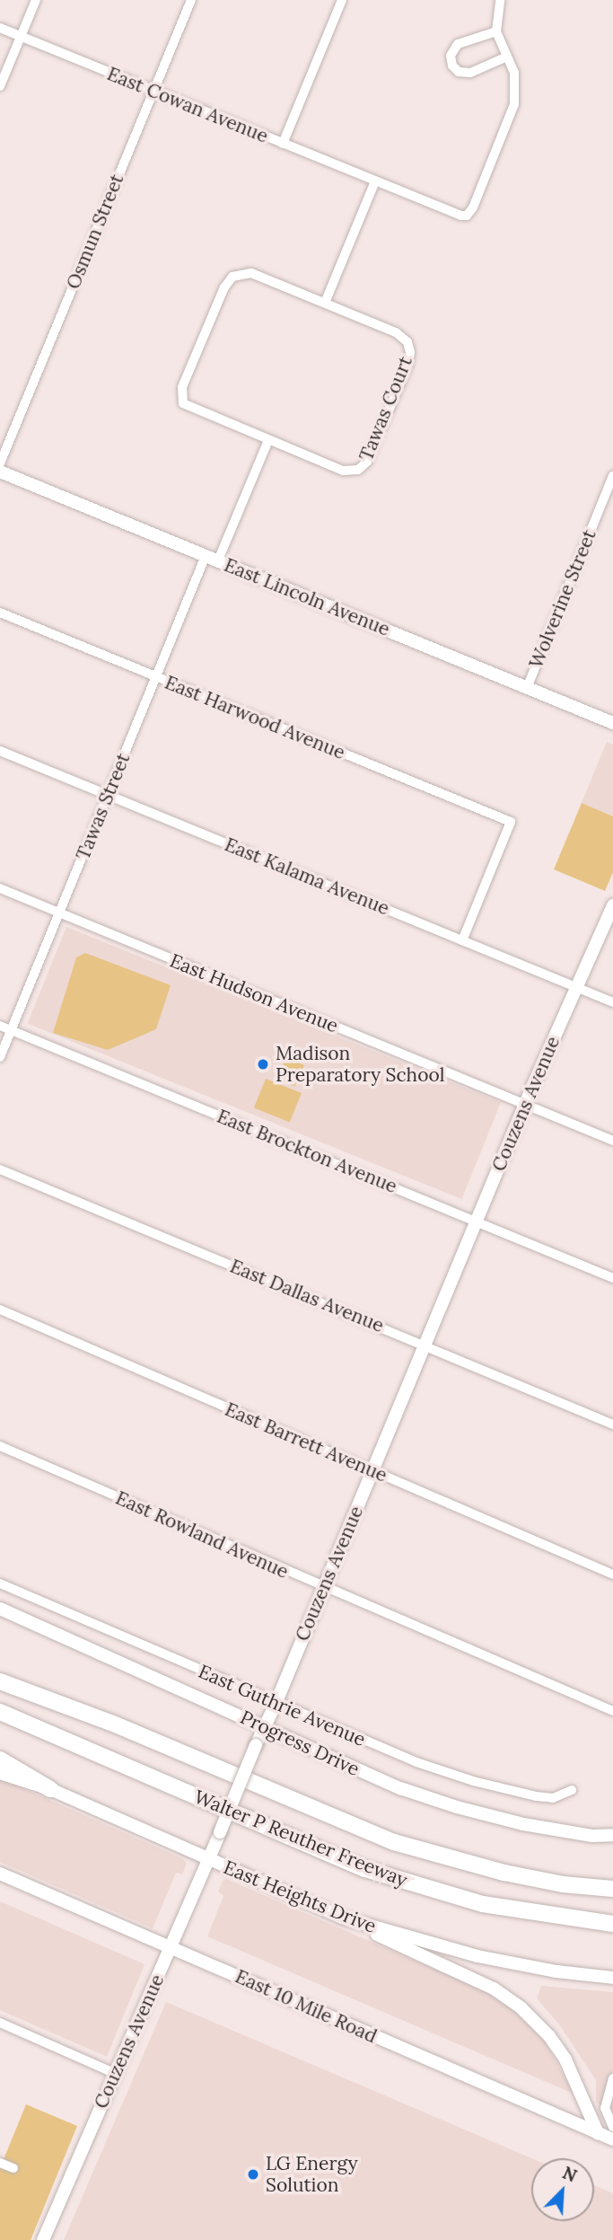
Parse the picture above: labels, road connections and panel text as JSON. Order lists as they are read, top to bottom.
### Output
{
  "streets": {
    "highway": ["Walter P Reuther Freeway"],
    "main road": [
      "East Lincoln Avenue",
      "Couzens Avenue",
      "Progress Drive",
      "East Heights Drive",
      "East 10 Mile Road"
    ],
    "street": [
      "East Cowan Avenue",
      "Osmun Street",
      "Tawas Court",
      "Wolverine Street",
      "East Harwood Avenue",
      "Tawas Street",
      "East Kalama Avenue",
      "East Hudson Avenue",
      "East Brockton Avenue",
      "East Dallas Avenue",
      "East Barrett Avenue",
      "East Rowland Avenue",
      "East Guthrie Avenue"
    ]
  },
  "crossings": [
    ["East Cowan Avenue", "Osmun Street"],
    ["Tawas Court", "Tawas Street"],
    ["East Lincoln Avenue", "Wolverine Street"],
    ["East Lincoln Avenue", "Tawas Street"],
    ["East Harwood Avenue", "Tawas Street"],
    ["East Harwood Avenue", "East Kalama Avenue"],
    ["Tawas Street", "East Kalama Avenue"],
    ["Tawas Street", "East Hudson Avenue"],
    ["Tawas Street", "East Brockton Avenue"],
    ["East Kalama Avenue", "Couzens Avenue"],
    ["East Hudson Avenue", "Couzens Avenue"],
    ["Couzens Avenue", "East Brockton Avenue"],
    ["Couzens Avenue", "East Dallas Avenue"],
    ["Couzens Avenue", "East Barrett Avenue"],
    ["Couzens Avenue", "East Rowland Avenue"],
    ["Couzens Avenue", "East Guthrie Avenue"],
    ["Couzens Avenue", "Progress Drive"],
    ["Couzens Avenue", "East Heights Drive"],
    ["Couzens Avenue", "East 10 Mile Road"]
  ],
  "places": ["Madison Preparatory School", "LG Energy Solution"],
  "north": "top right"
}
